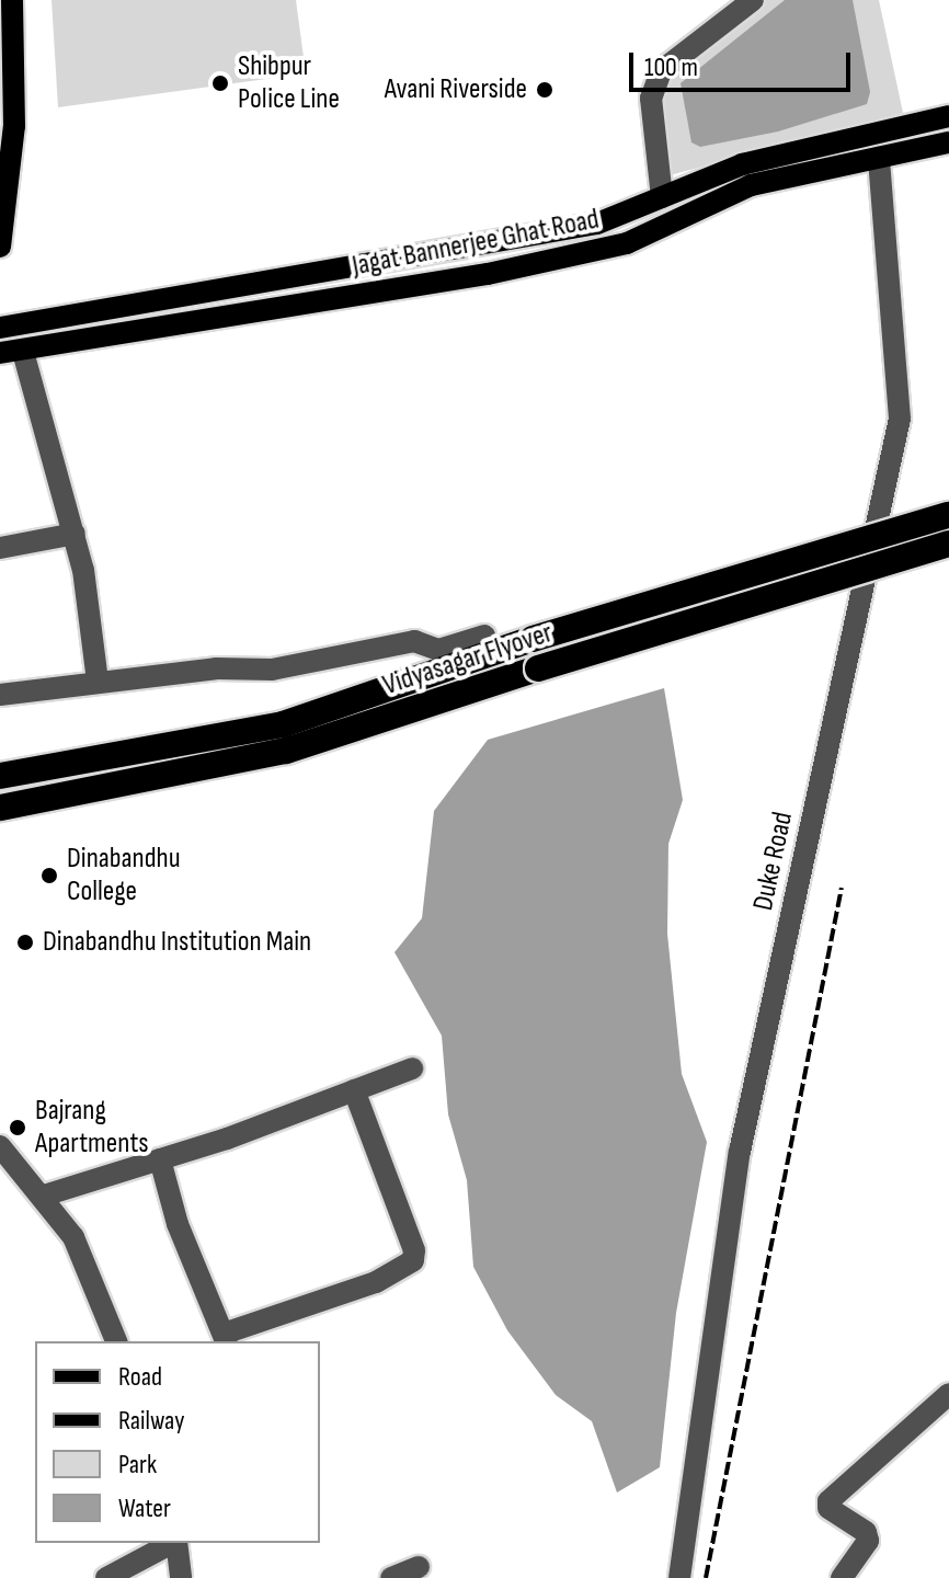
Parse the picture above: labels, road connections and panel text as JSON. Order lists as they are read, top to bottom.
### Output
{
  "streets": {
    "highway": ["Vidyasagar Flyover"],
    "main road": ["Jagat Bannerjee Ghat Road"],
    "street": ["Duke Road"]
  },
  "crossings": [
    ["Jagat Bannerjee Ghat Road", "Duke Road"]
  ],
  "places": [
    "Shibpur Police Line",
    "Avani Riverside",
    "Dinabandhu College",
    "Dinabandhu Institution Main",
    "Bajrang Apartments"
  ],
  "legend": [
    "Road",
    "Railway",
    "Park",
    "Water"
  ],
  "scale_bar": "100 m"
}
